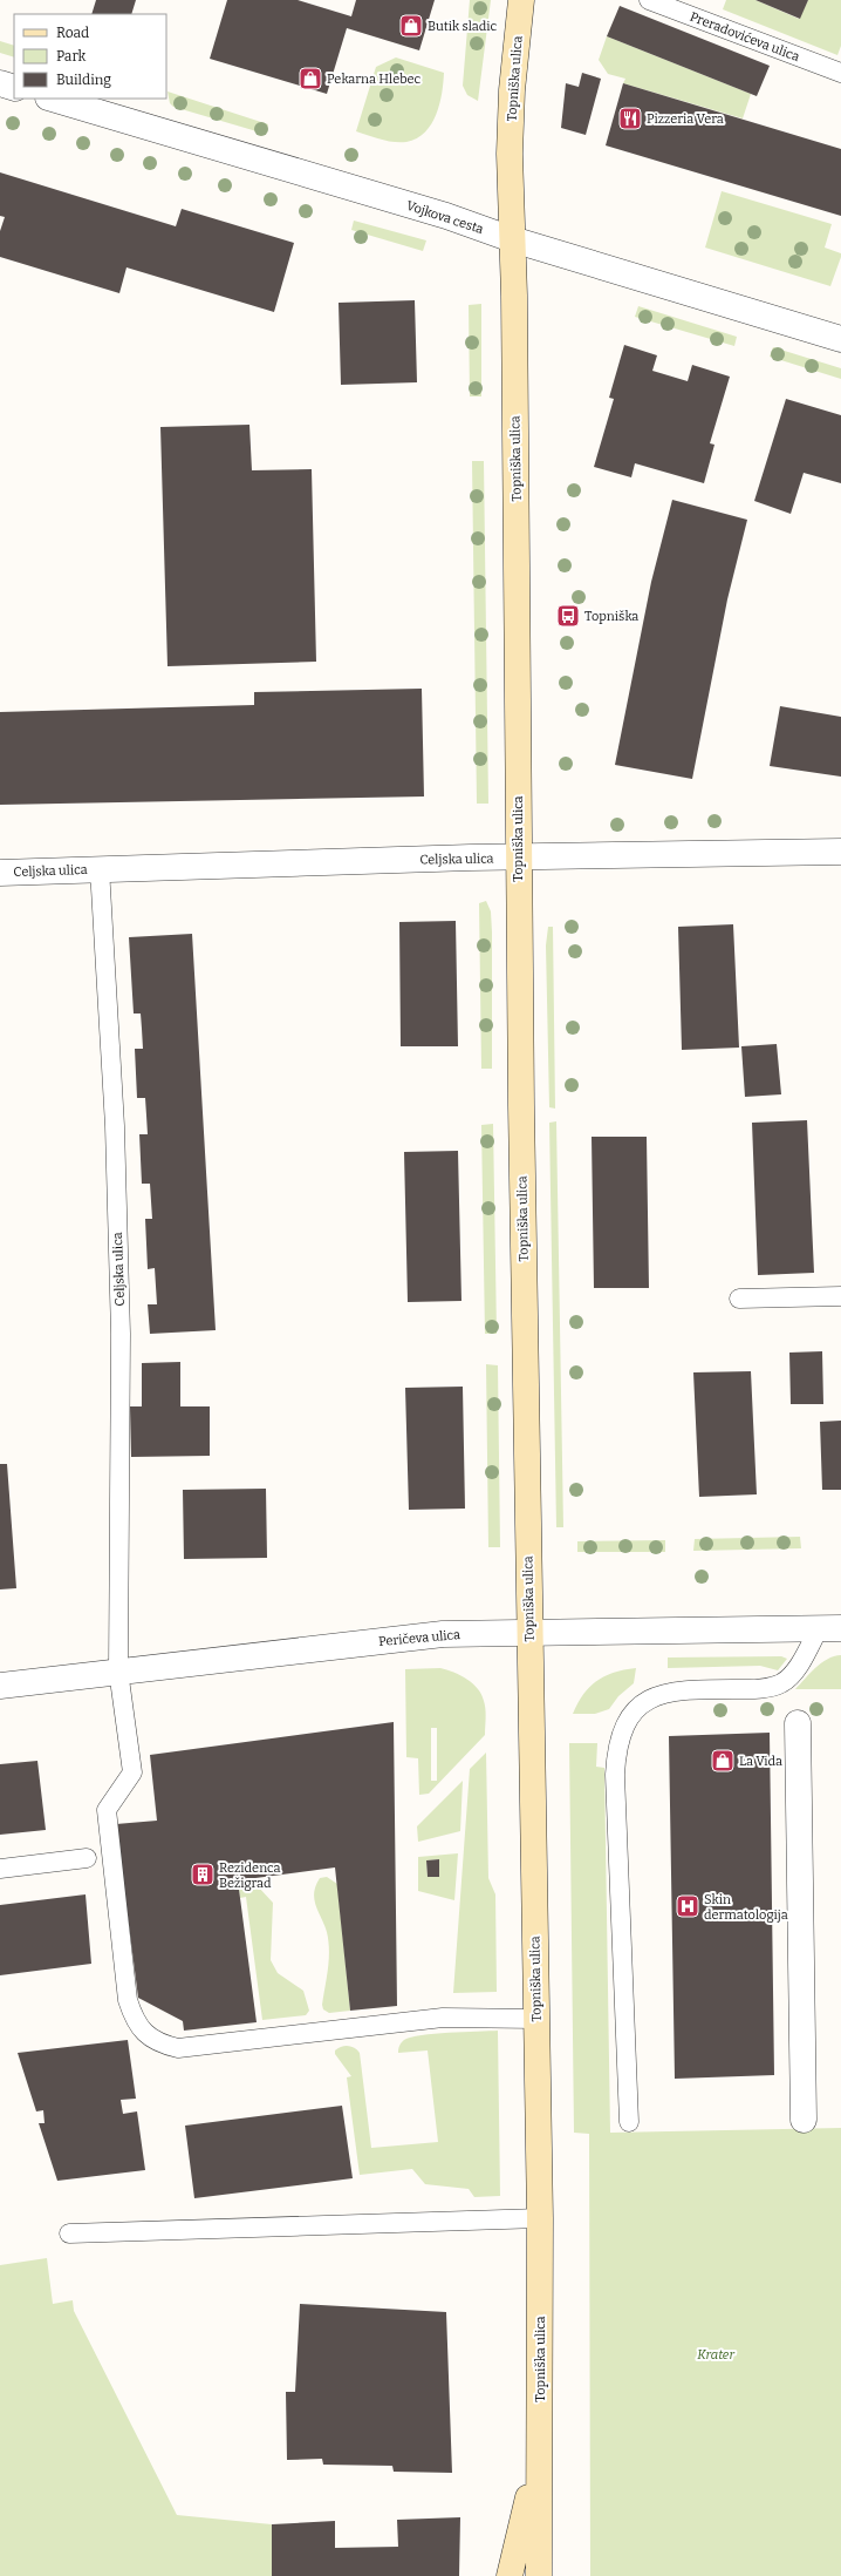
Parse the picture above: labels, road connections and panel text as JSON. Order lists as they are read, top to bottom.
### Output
{
  "streets": {
    "main road": ["Topniška ulica"],
    "street": ["Vojkova cesta", "Celjska ulica", "Peričeva ulica"],
    "lane": ["Preradovićeva ulica"]
  },
  "crossings": [
    ["Topniška ulica", "Vojkova cesta"],
    ["Topniška ulica", "Celjska ulica"],
    ["Topniška ulica", "Peričeva ulica"],
    ["Celjska ulica", "Peričeva ulica"]
  ],
  "parks": ["Krater"],
  "places": {
    "shop": ["Butik sladic", "Pekarna Hlebec", "La Vida"],
    "restaurant": ["Pizzeria Vera"],
    "bus stop": ["Topniška"],
    "building": ["Rezidenca Bežigrad"],
    "hospital": ["Skin dermatologija"]
  },
  "legend": ["Road", "Park", "Building"]
}
